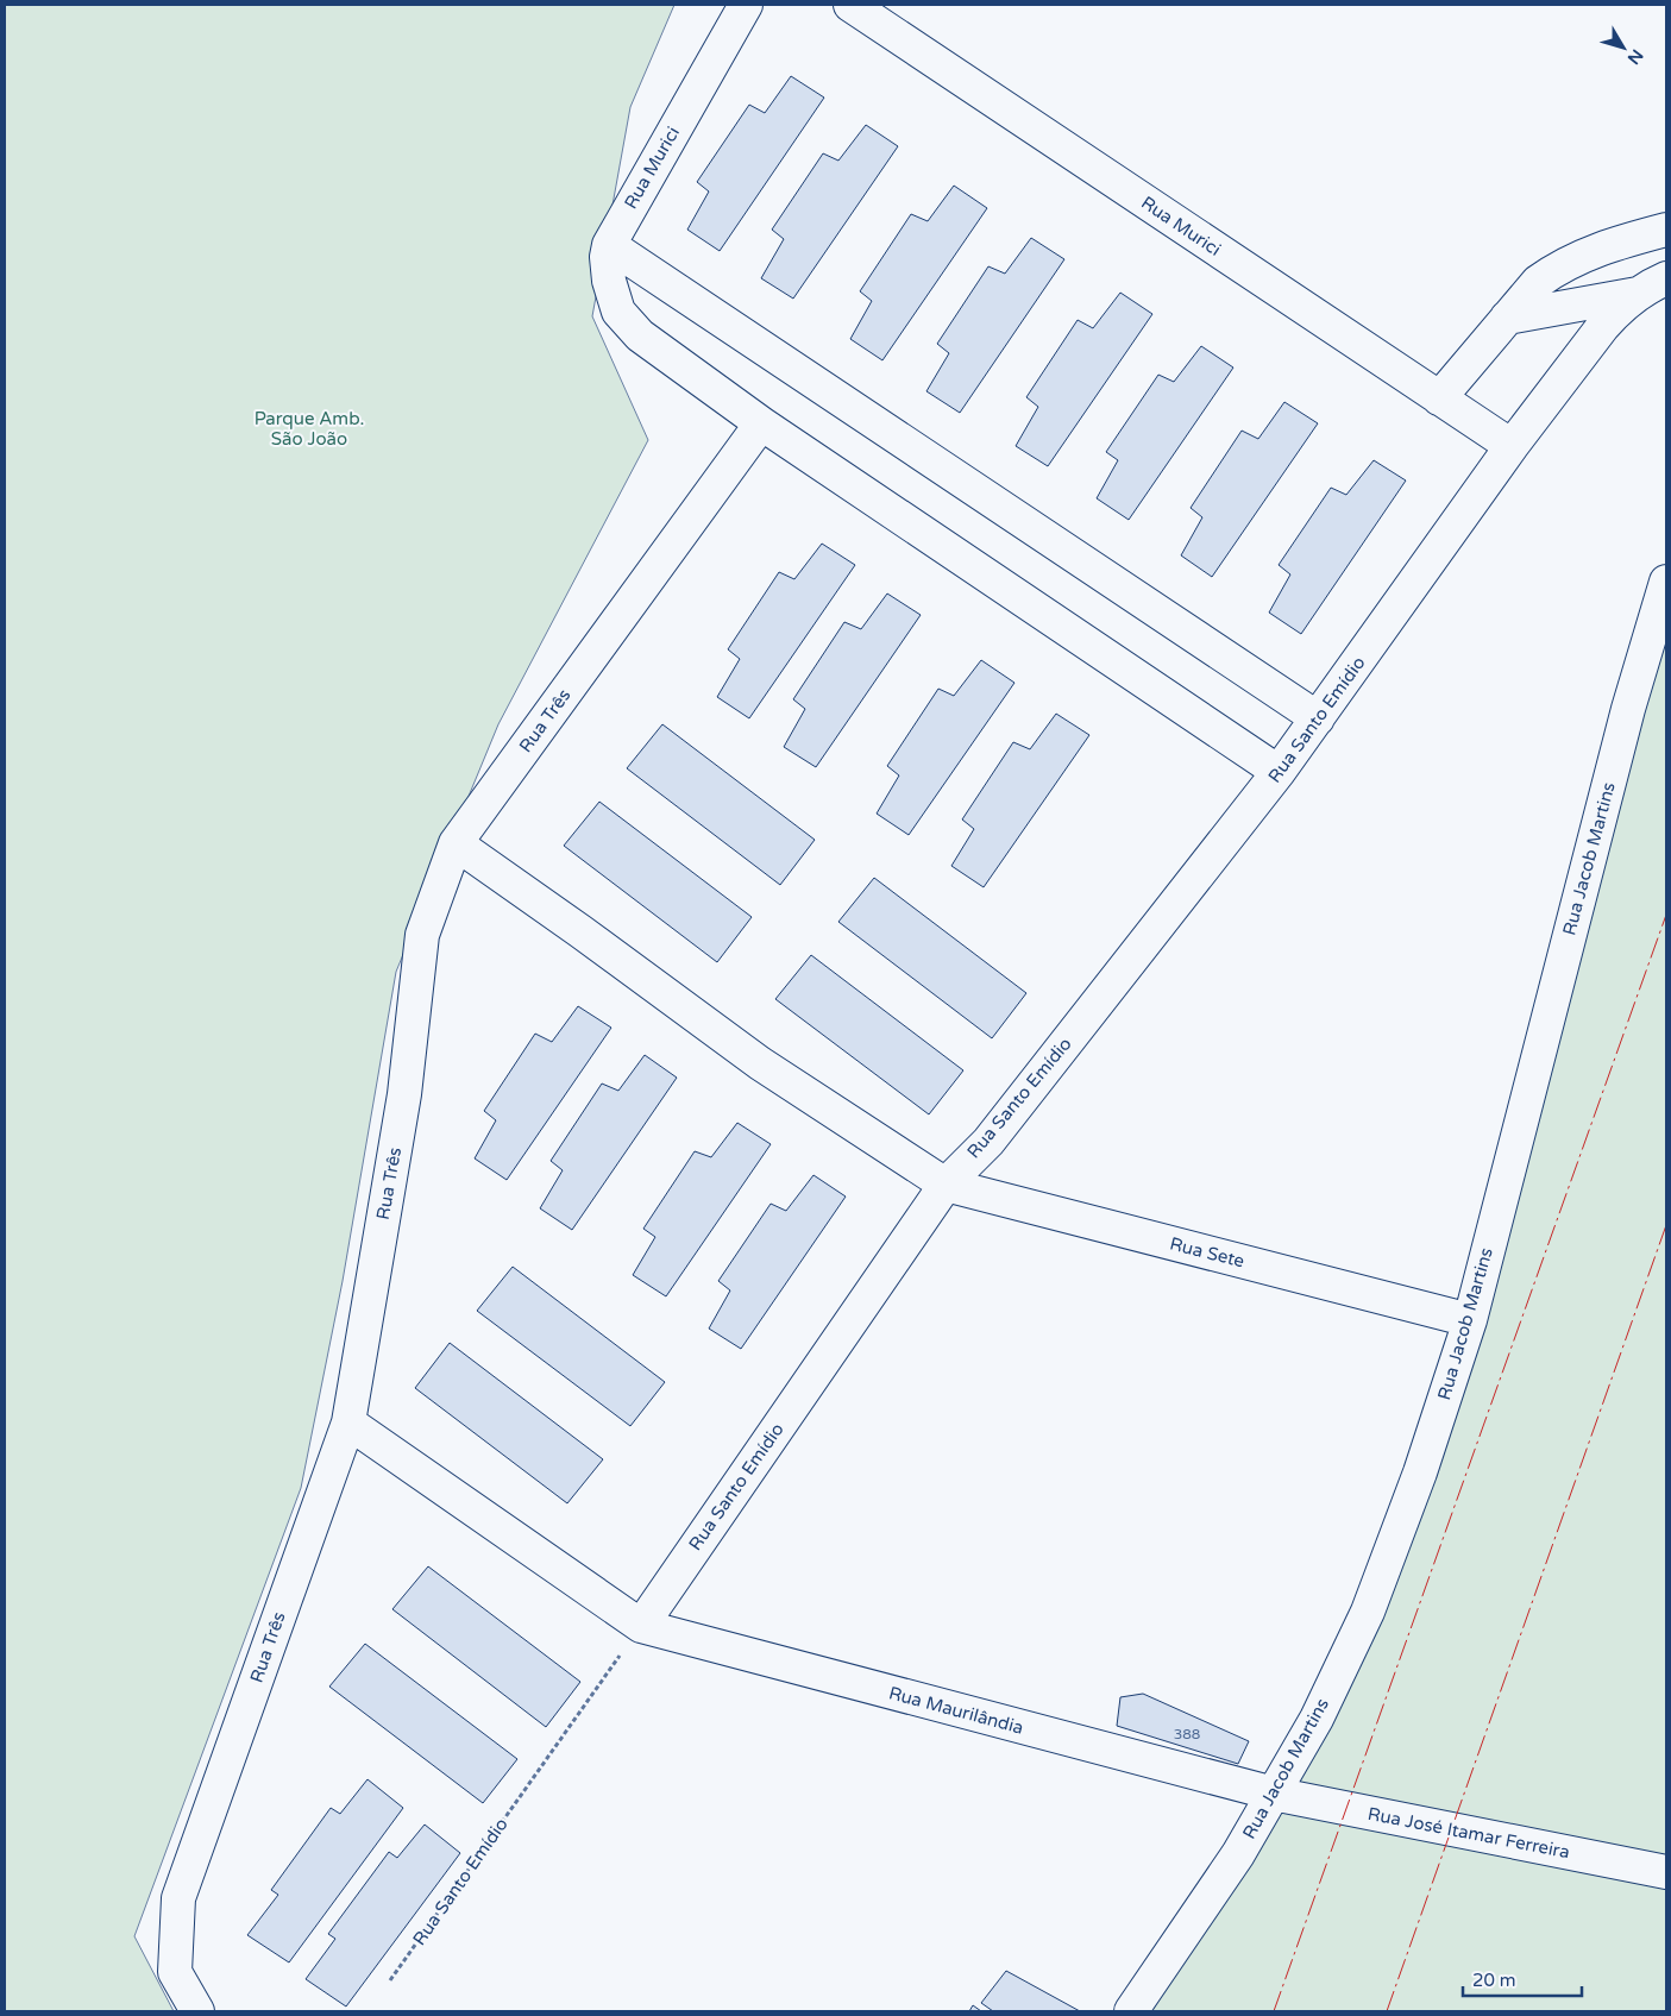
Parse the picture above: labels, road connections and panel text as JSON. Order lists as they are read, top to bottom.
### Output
{
  "streets": {
    "street": [
      "Rua Murici",
      "Rua Santo Emídio",
      "Rua Três",
      "Rua Jacob Martins",
      "Rua Sete",
      "Rua Maurilândia",
      "Rua José Itamar Ferreira"
    ]
  },
  "crossings": [
    ["Rua Murici", "Rua Santo Emídio"],
    ["Rua Murici", "Rua Três"],
    ["Rua Santo Emídio", "Rua Sete"],
    ["Rua Santo Emídio", "Rua Maurilândia"],
    ["Rua Três", "Rua Sete"],
    ["Rua Três", "Rua Maurilândia"],
    ["Rua Jacob Martins", "Rua Sete"],
    ["Rua Jacob Martins", "Rua Maurilândia"],
    ["Rua Jacob Martins", "Rua José Itamar Ferreira"],
    ["Rua Maurilândia", "Rua José Itamar Ferreira"]
  ],
  "parks": ["Parque Amb. São João"],
  "house_numbers": ["388"],
  "scale_bar": "20 m",
  "north": "bottom right"
}
